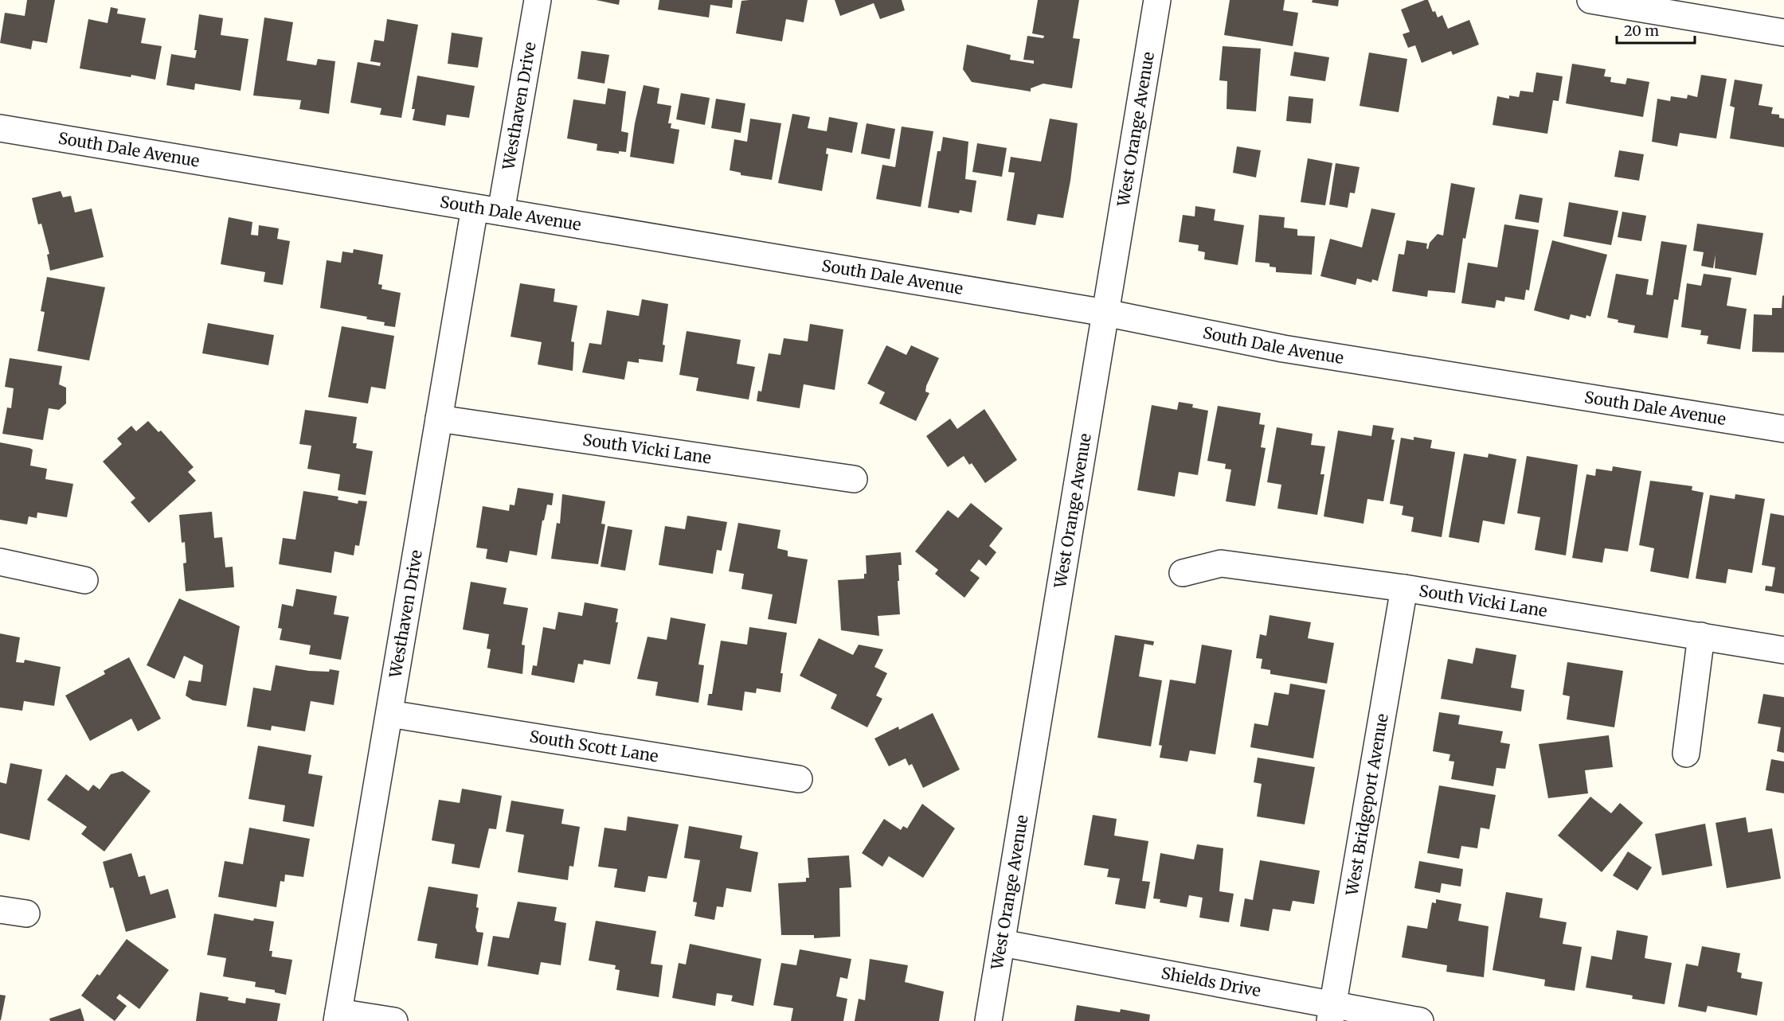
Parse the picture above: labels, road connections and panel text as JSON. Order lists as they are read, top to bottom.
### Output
{
  "streets": {
    "street": [
      "Westhaven Drive",
      "West Orange Avenue",
      "South Dale Avenue",
      "South Vicki Lane",
      "South Scott Lane",
      "West Bridgeport Avenue",
      "Shields Drive"
    ]
  },
  "crossings": [
    ["Westhaven Drive", "South Dale Avenue"],
    ["Westhaven Drive", "South Vicki Lane"],
    ["Westhaven Drive", "South Scott Lane"],
    ["West Orange Avenue", "South Dale Avenue"],
    ["West Orange Avenue", "Shields Drive"],
    ["South Vicki Lane", "West Bridgeport Avenue"],
    ["West Bridgeport Avenue", "Shields Drive"]
  ],
  "scale_bar": "20 m"
}
